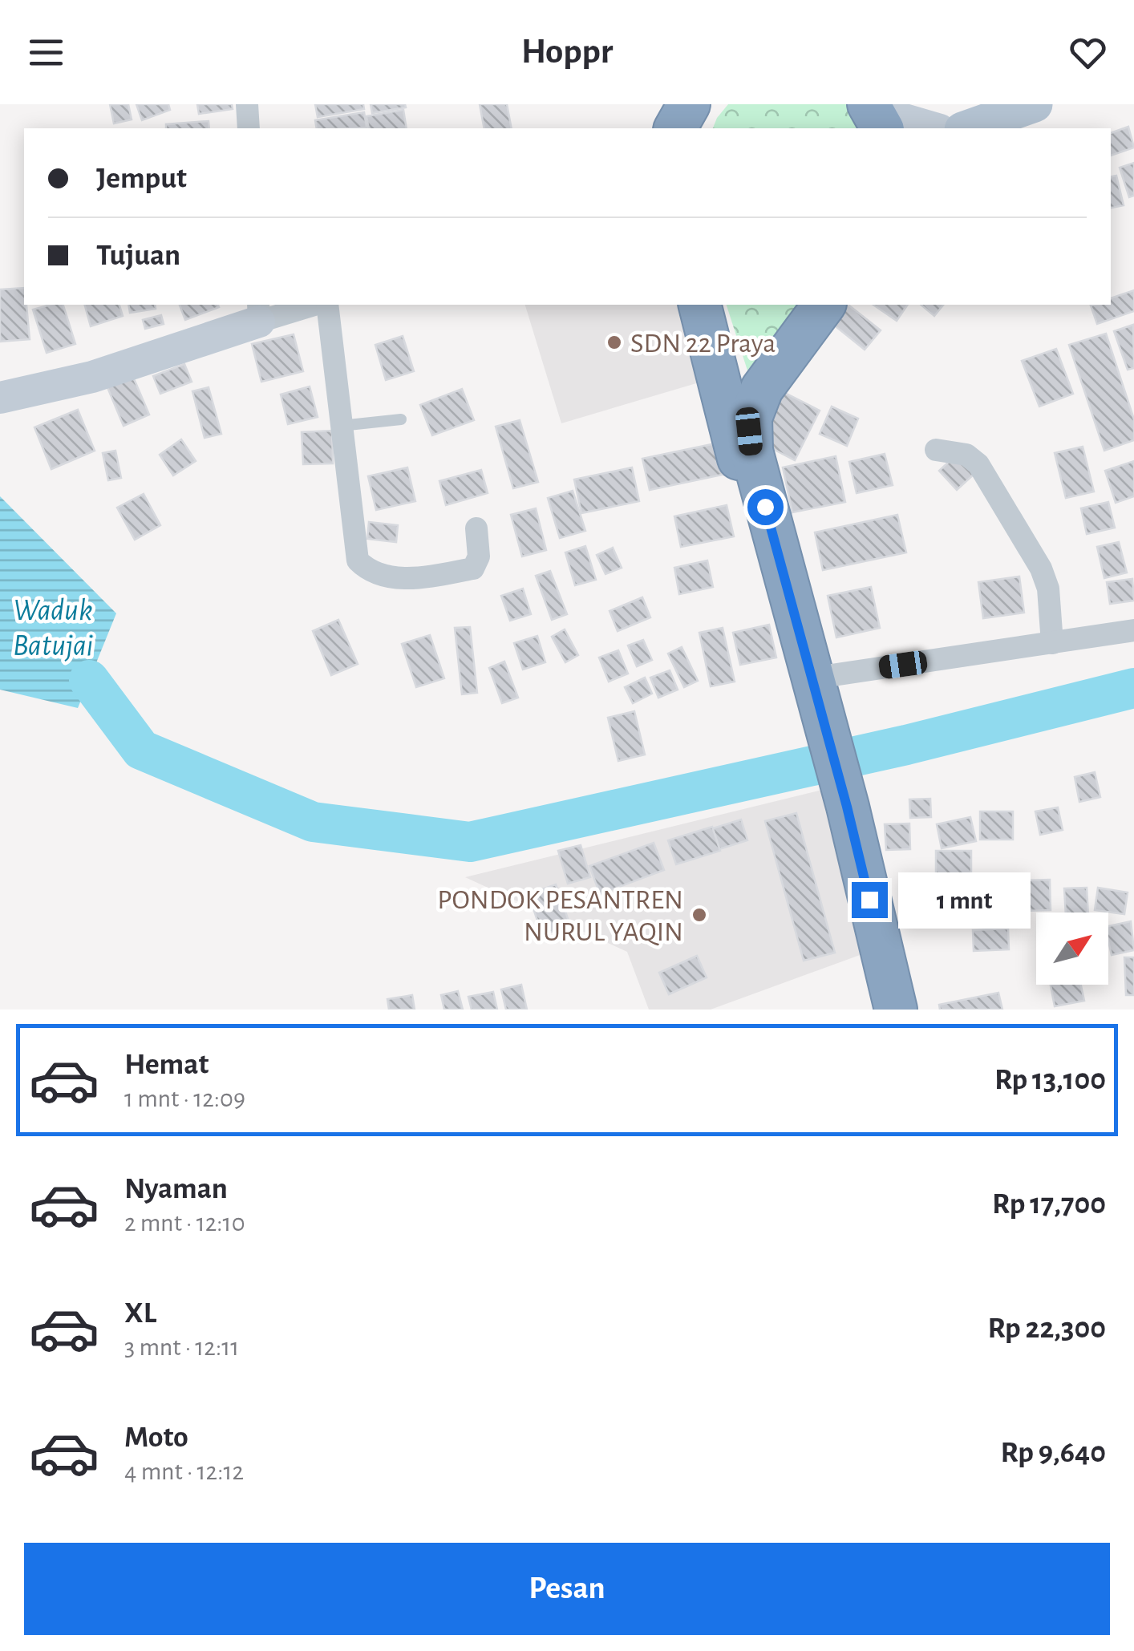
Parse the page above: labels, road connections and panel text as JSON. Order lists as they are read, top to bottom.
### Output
{
  "water": ["Waduk Batujai"],
  "places": ["SDN 22 Praya", "PONDOK PESANTREN NURUL YAQIN"],
  "north": "top right",
  "page": {
    "header": "Hoppr",
    "banner": ["Jemput", "Tujuan"],
    "bubble": "1 mnt",
    "list": [
      {
        "name": "Hemat",
        "note": "1 mnt · 12:09",
        "value": "Rp 13,100"
      },
      {
        "name": "Nyaman",
        "note": "2 mnt · 12:10",
        "value": "Rp 17,700"
      },
      {
        "name": "XL",
        "note": "3 mnt · 12:11",
        "value": "Rp 22,300"
      },
      {
        "name": "Moto",
        "note": "4 mnt · 12:12",
        "value": "Rp 9,640"
      }
    ],
    "buttons": "Pesan"
  }
}
